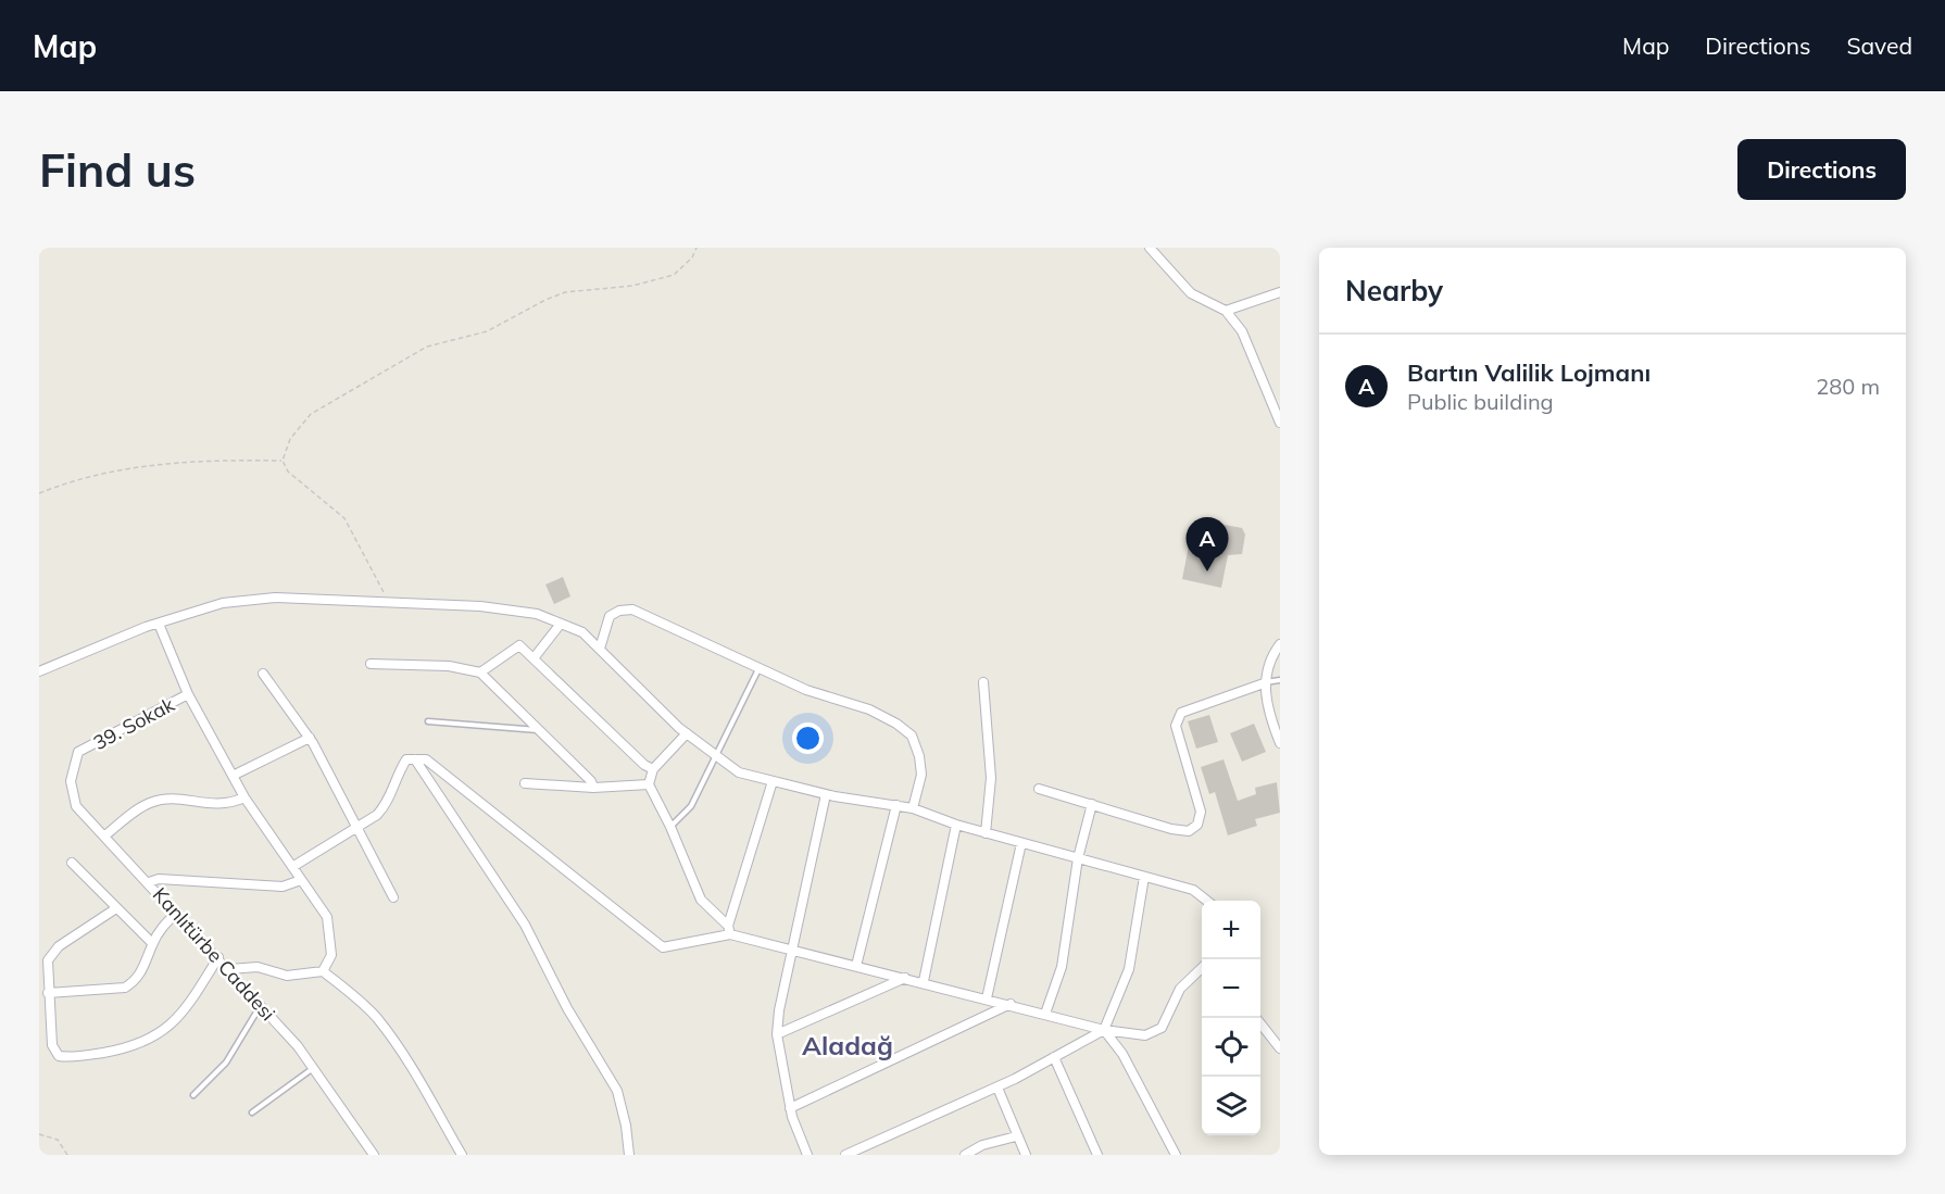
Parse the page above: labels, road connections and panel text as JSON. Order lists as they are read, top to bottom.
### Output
{
  "streets": {
    "street": ["39. Sokak", "Kanlıtürbe Caddesi"]
  },
  "crossings": [
    ["39. Sokak", "Kanlıtürbe Caddesi"]
  ],
  "districts": ["Aladağ"],
  "page": {
    "header": "Map",
    "nav": ["Map", "Directions", "Saved"],
    "buttons": "Directions",
    "title": "Find us",
    "heading": "Nearby",
    "list": [
      {
        "mark": "A",
        "name": "Bartın Valilik Lojmanı",
        "note": "Public building",
        "value": "280 m"
      }
    ],
    "pins": "A",
    "map_buttons": ["+", "−"]
  }
}
